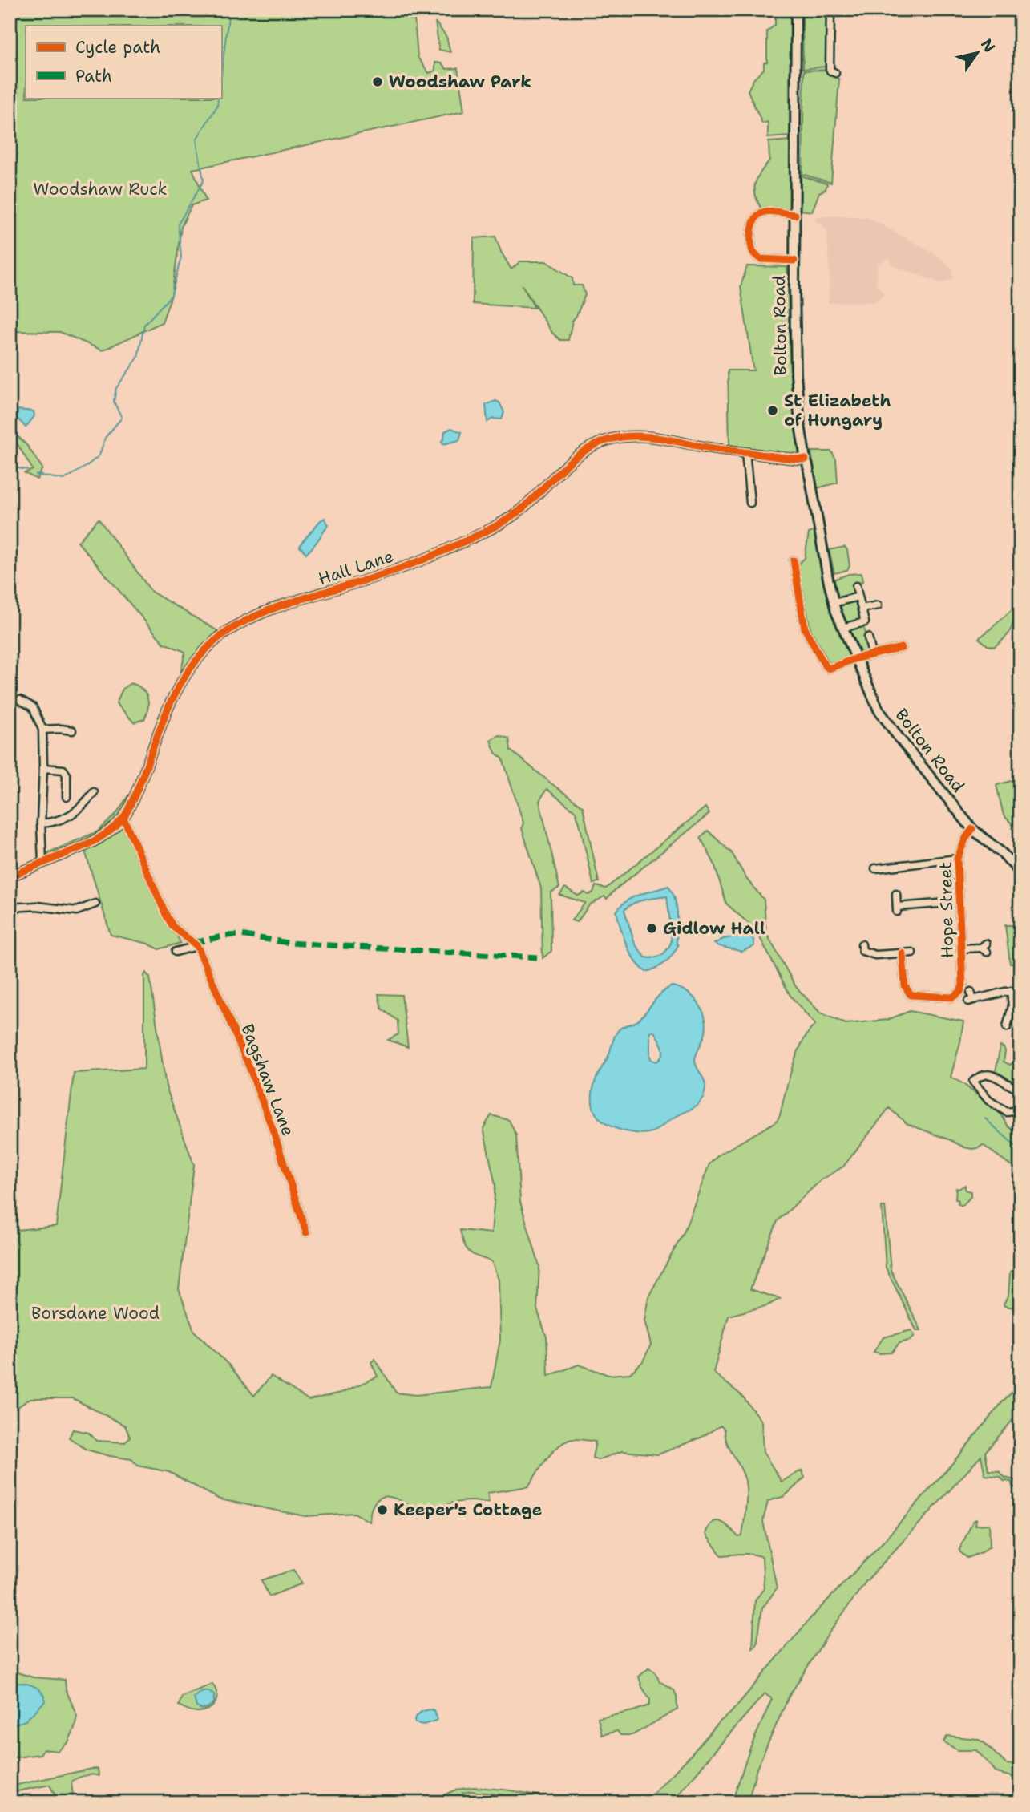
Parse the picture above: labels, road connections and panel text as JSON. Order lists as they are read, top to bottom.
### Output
{
  "streets": {
    "main road": ["Bolton Road"],
    "street": ["Hall Lane", "Hope Street", "Bagshaw Lane"]
  },
  "crossings": [
    ["Bolton Road", "Hall Lane"],
    ["Bolton Road", "Hope Street"]
  ],
  "parks": ["Woodshaw Ruck", "Borsdane Wood"],
  "places": [
    "Woodshaw Park",
    "St Elizabeth of Hungary",
    "Gidlow Hall",
    "Keeper's Cottage"
  ],
  "legend": ["Cycle path", "Path"],
  "north": "top right"
}
